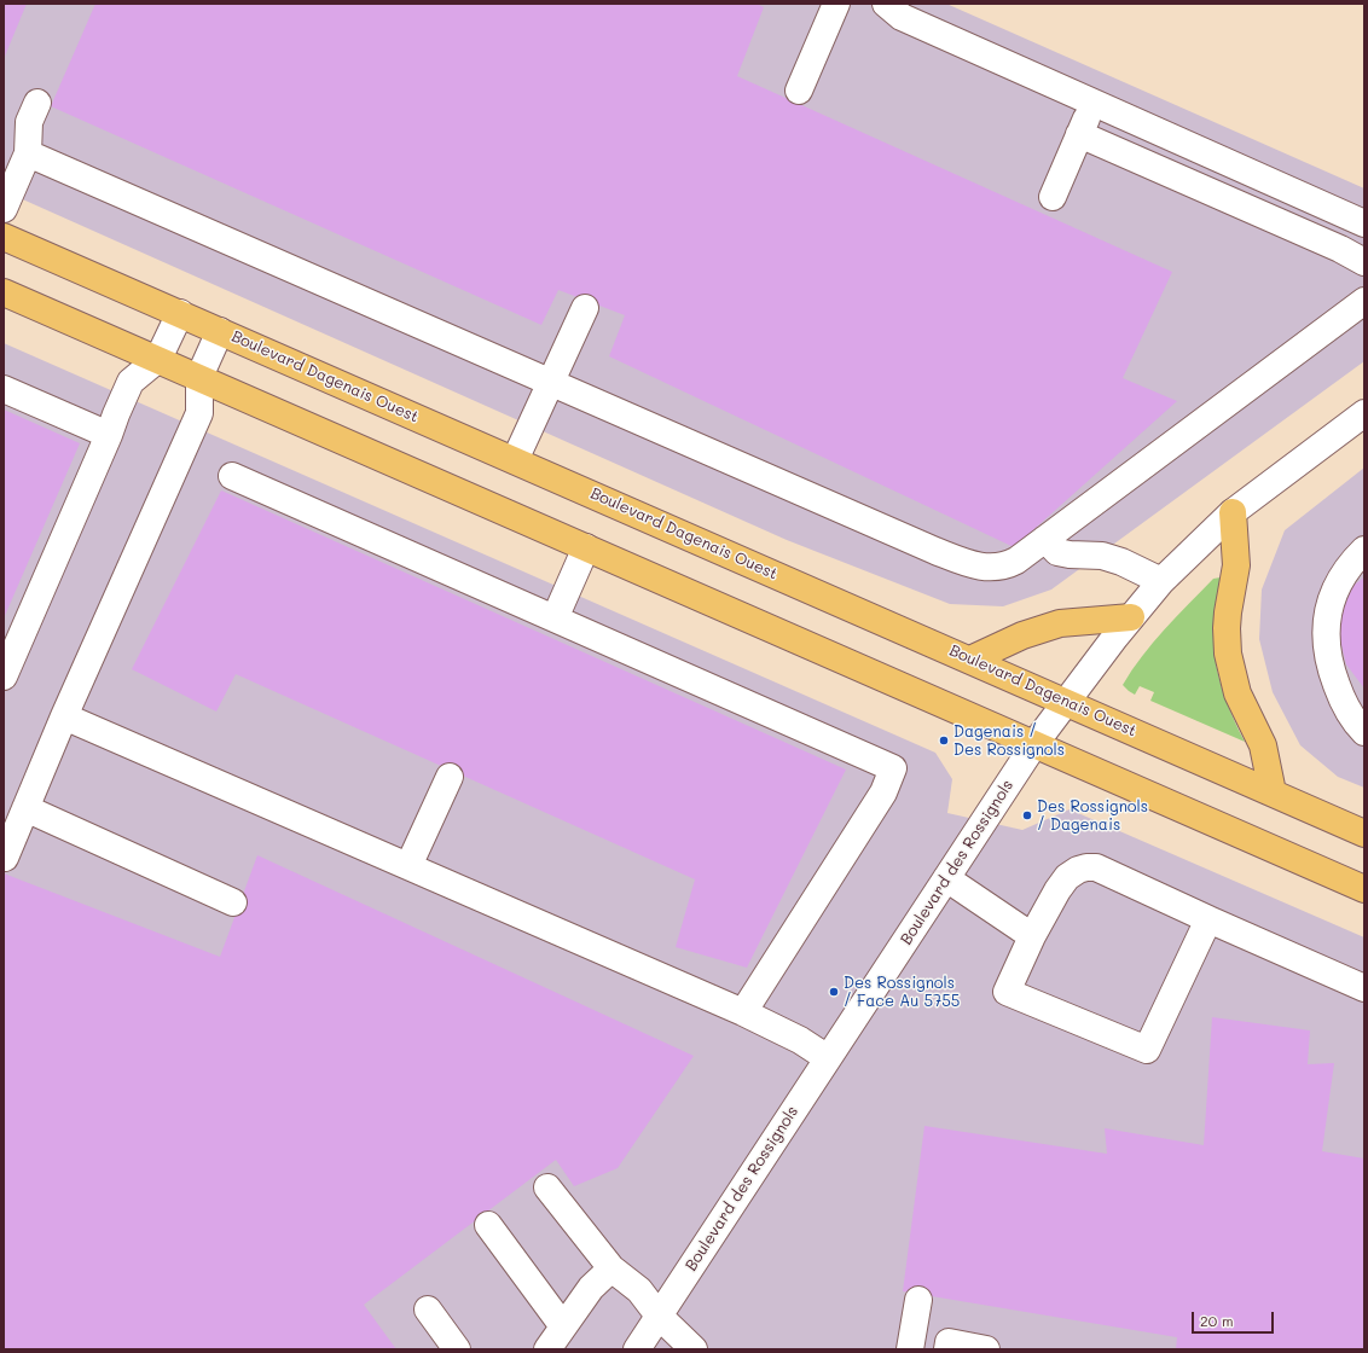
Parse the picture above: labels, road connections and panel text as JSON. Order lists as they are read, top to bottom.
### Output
{
  "streets": {
    "main road": ["Boulevard Dagenais Ouest"],
    "street": ["Boulevard des Rossignols"]
  },
  "crossings": [
    ["Boulevard Dagenais Ouest", "Boulevard des Rossignols"]
  ],
  "places": ["Dagenais / Des Rossignols", "Des Rossignols / Dagenais", "Des Rossignols / Face Au 5755"],
  "scale_bar": "20 m"
}
